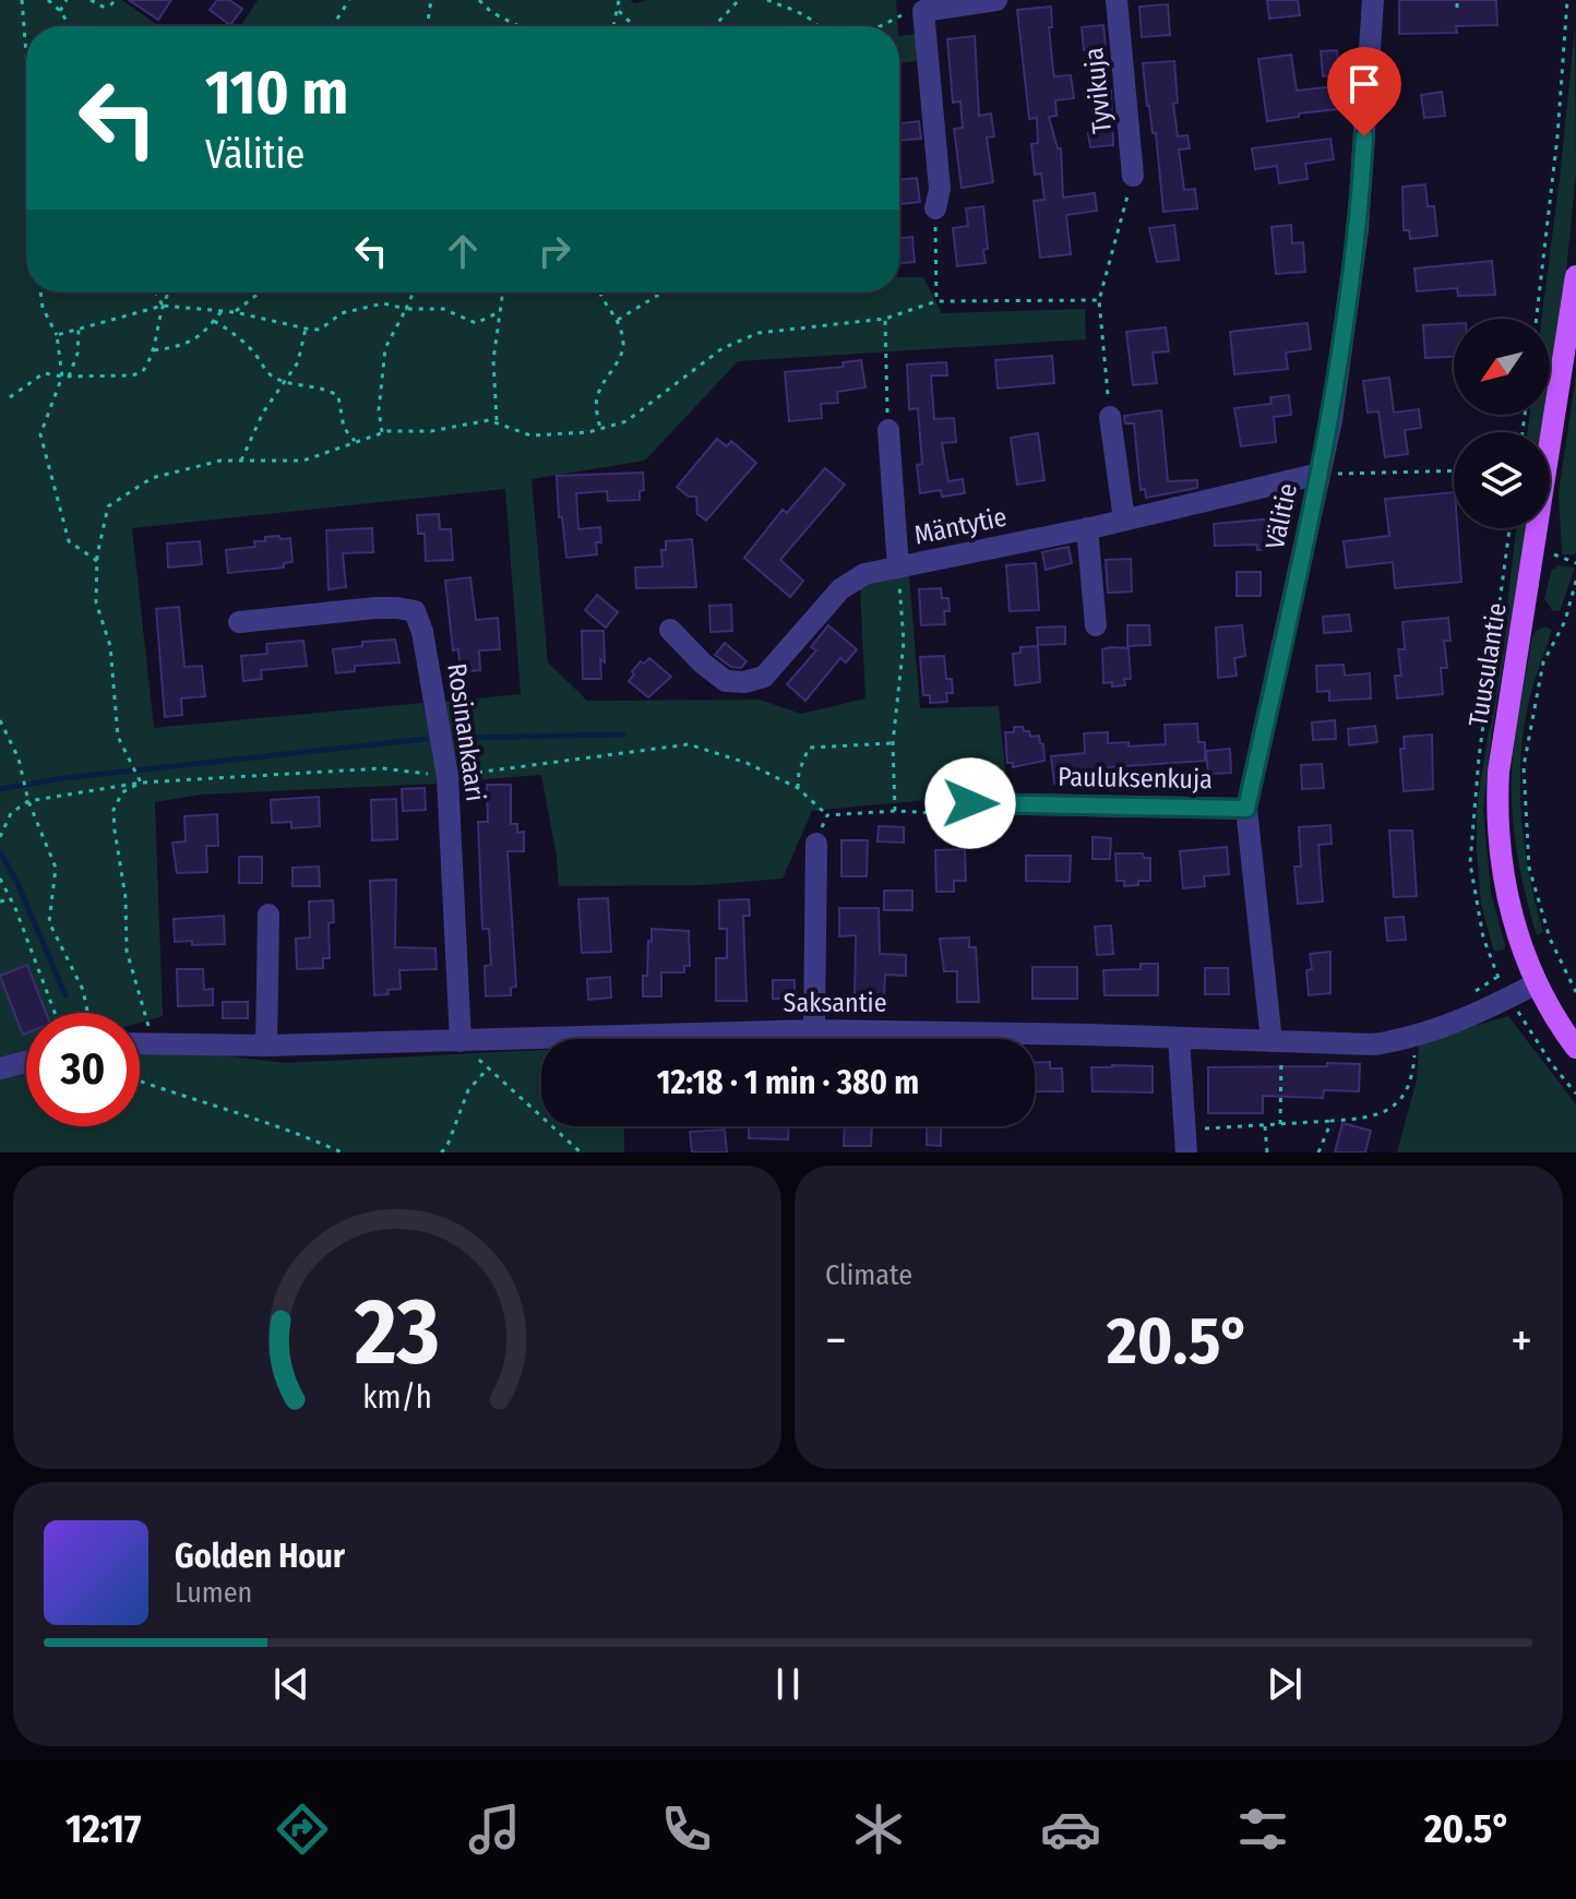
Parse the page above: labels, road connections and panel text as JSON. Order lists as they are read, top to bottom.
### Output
{
  "streets": {
    "main road": ["Tuusulantie"],
    "street": [
      "Tyvikuja",
      "Välitie",
      "Mäntytie",
      "Rosinankaari",
      "Pauluksenkuja",
      "Saksantie"
    ]
  },
  "crossings": [
    ["Välitie", "Mäntytie"],
    ["Välitie", "Pauluksenkuja"],
    ["Välitie", "Saksantie"],
    ["Tuusulantie", "Saksantie"],
    ["Rosinankaari", "Saksantie"]
  ],
  "north": "bottom left",
  "page": {
    "turn": ["110 m", "Välitie"],
    "limit": "30",
    "trip": "12:18 · 1 min · 380 m",
    "tile": "Climate",
    "heat": ["−", "20.5°", "+"],
    "song": ["Golden Hour", "Lumen"],
    "tabs": ["12:17", "20.5°"],
    "gauge": ["23", "km/h"]
  }
}
